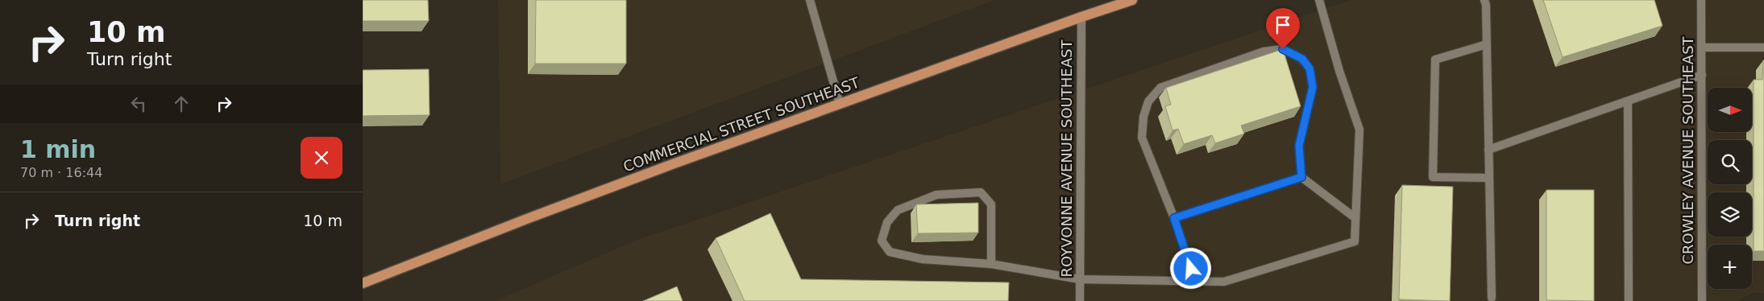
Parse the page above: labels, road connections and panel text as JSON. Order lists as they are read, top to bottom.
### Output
{
  "streets": {
    "main road": ["COMMERCIAL STREET SOUTHEAST"],
    "street": ["CROWLEY AVENUE SOUTHEAST", "ROYVONNE AVENUE SOUTHEAST"]
  },
  "crossings": [
    ["COMMERCIAL STREET SOUTHEAST", "ROYVONNE AVENUE SOUTHEAST"]
  ],
  "north": "right",
  "page": {
    "turn": ["10 m", "Turn right"],
    "map_buttons": "+",
    "heading": ["1 min", "70 m · 16:44"],
    "list": [
      {
        "name": "Turn right",
        "value": "10 m"
      }
    ]
  }
}
